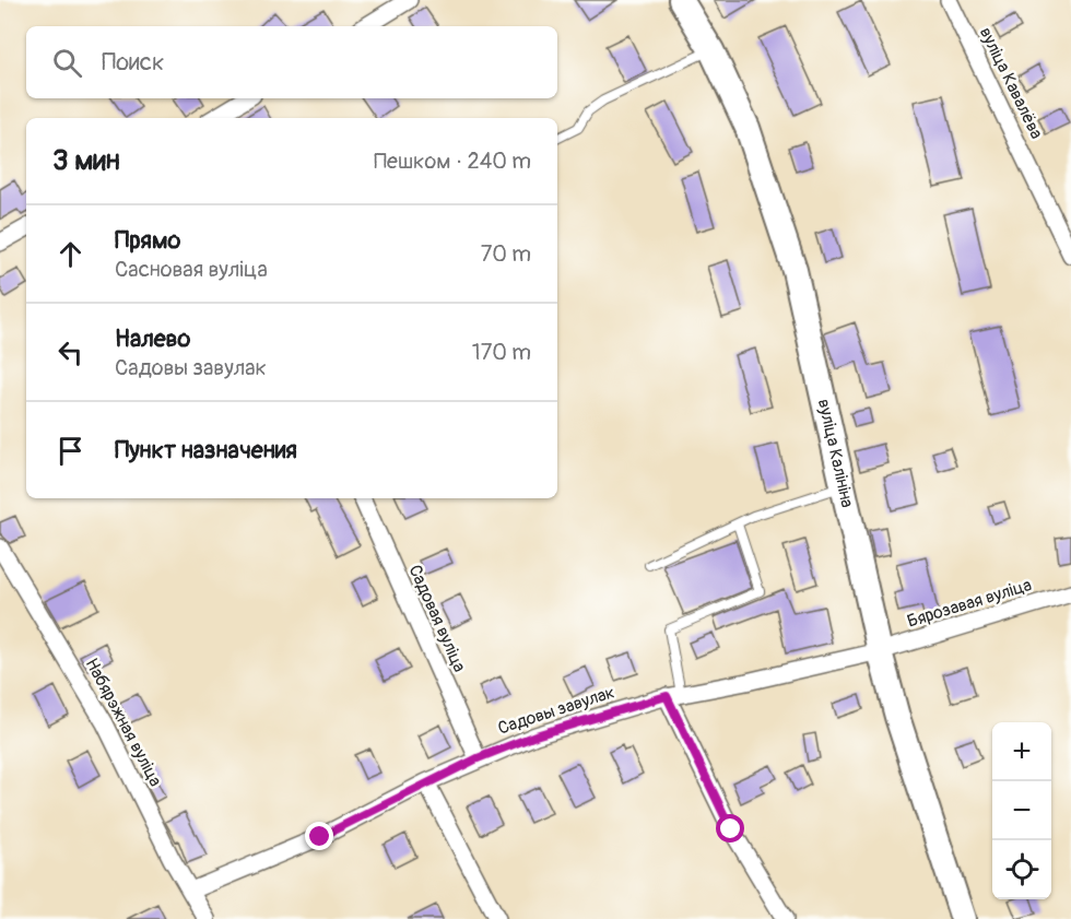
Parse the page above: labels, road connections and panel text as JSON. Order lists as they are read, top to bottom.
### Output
{
  "streets": {
    "street": [
      "вуліца Кавалёва",
      "вуліца Калініна",
      "Бярозавая вуліца",
      "Садовая вуліца",
      "Садовы завулак",
      "Набярэжная вуліца"
    ]
  },
  "crossings": [
    ["вуліца Калініна", "Бярозавая вуліца"],
    ["вуліца Калініна", "Садовы завулак"],
    ["Бярозавая вуліца", "Садовы завулак"],
    ["Садовая вуліца", "Садовы завулак"],
    ["Садовы завулак", "Набярэжная вуліца"]
  ],
  "page": {
    "search": "Поиск",
    "heading": ["3 мин", "Пешком · 240 m"],
    "list": [
      ["Прямо", "Сасновая вуліца", "70 m"],
      ["Налево", "Садовы завулак", "170 m"],
      "Пункт назначения"
    ],
    "map_buttons": ["+", "−"]
  }
}
